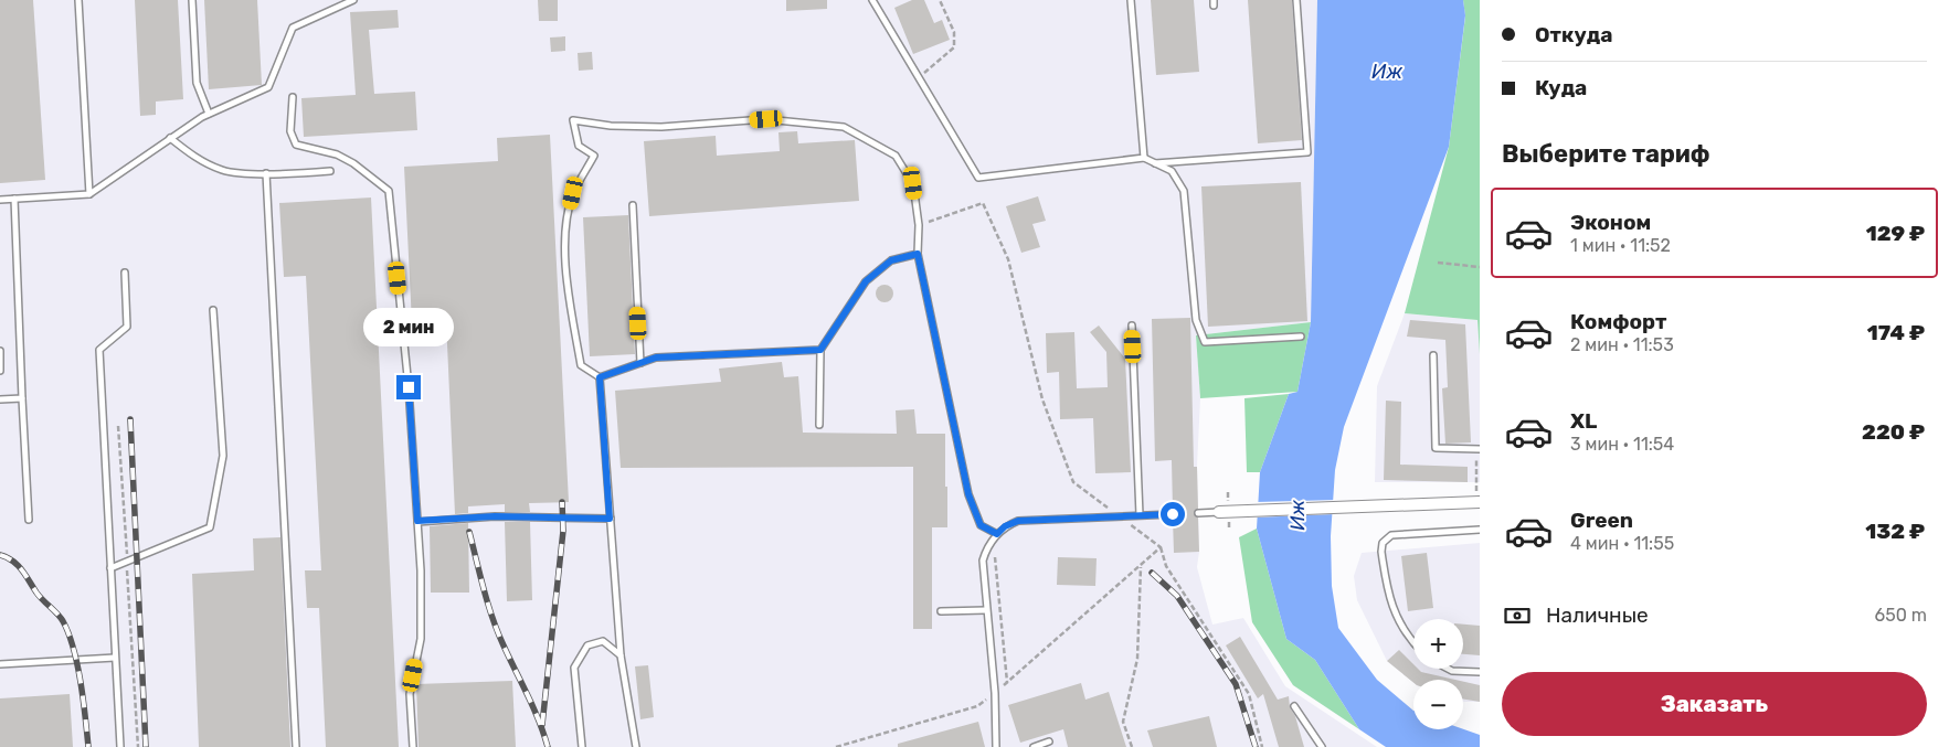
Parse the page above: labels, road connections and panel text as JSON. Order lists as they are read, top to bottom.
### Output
{
  "water": ["Иж"],
  "page": {
    "banner": ["Откуда", "Куда"],
    "heading": "Выберите тариф",
    "list": [
      {
        "name": "Эконом",
        "note": "1 мин · 11:52",
        "value": "129 ₽"
      },
      {
        "name": "Комфорт",
        "note": "2 мин · 11:53",
        "value": "174 ₽"
      },
      {
        "name": "XL",
        "note": "3 мин · 11:54",
        "value": "220 ₽"
      },
      {
        "name": "Green",
        "note": "4 мин · 11:55",
        "value": "132 ₽"
      }
    ],
    "bubble": "2 мин",
    "pay": ["Наличные", "650 m"],
    "map_buttons": ["+", "−"],
    "buttons": "Заказать"
  }
}
